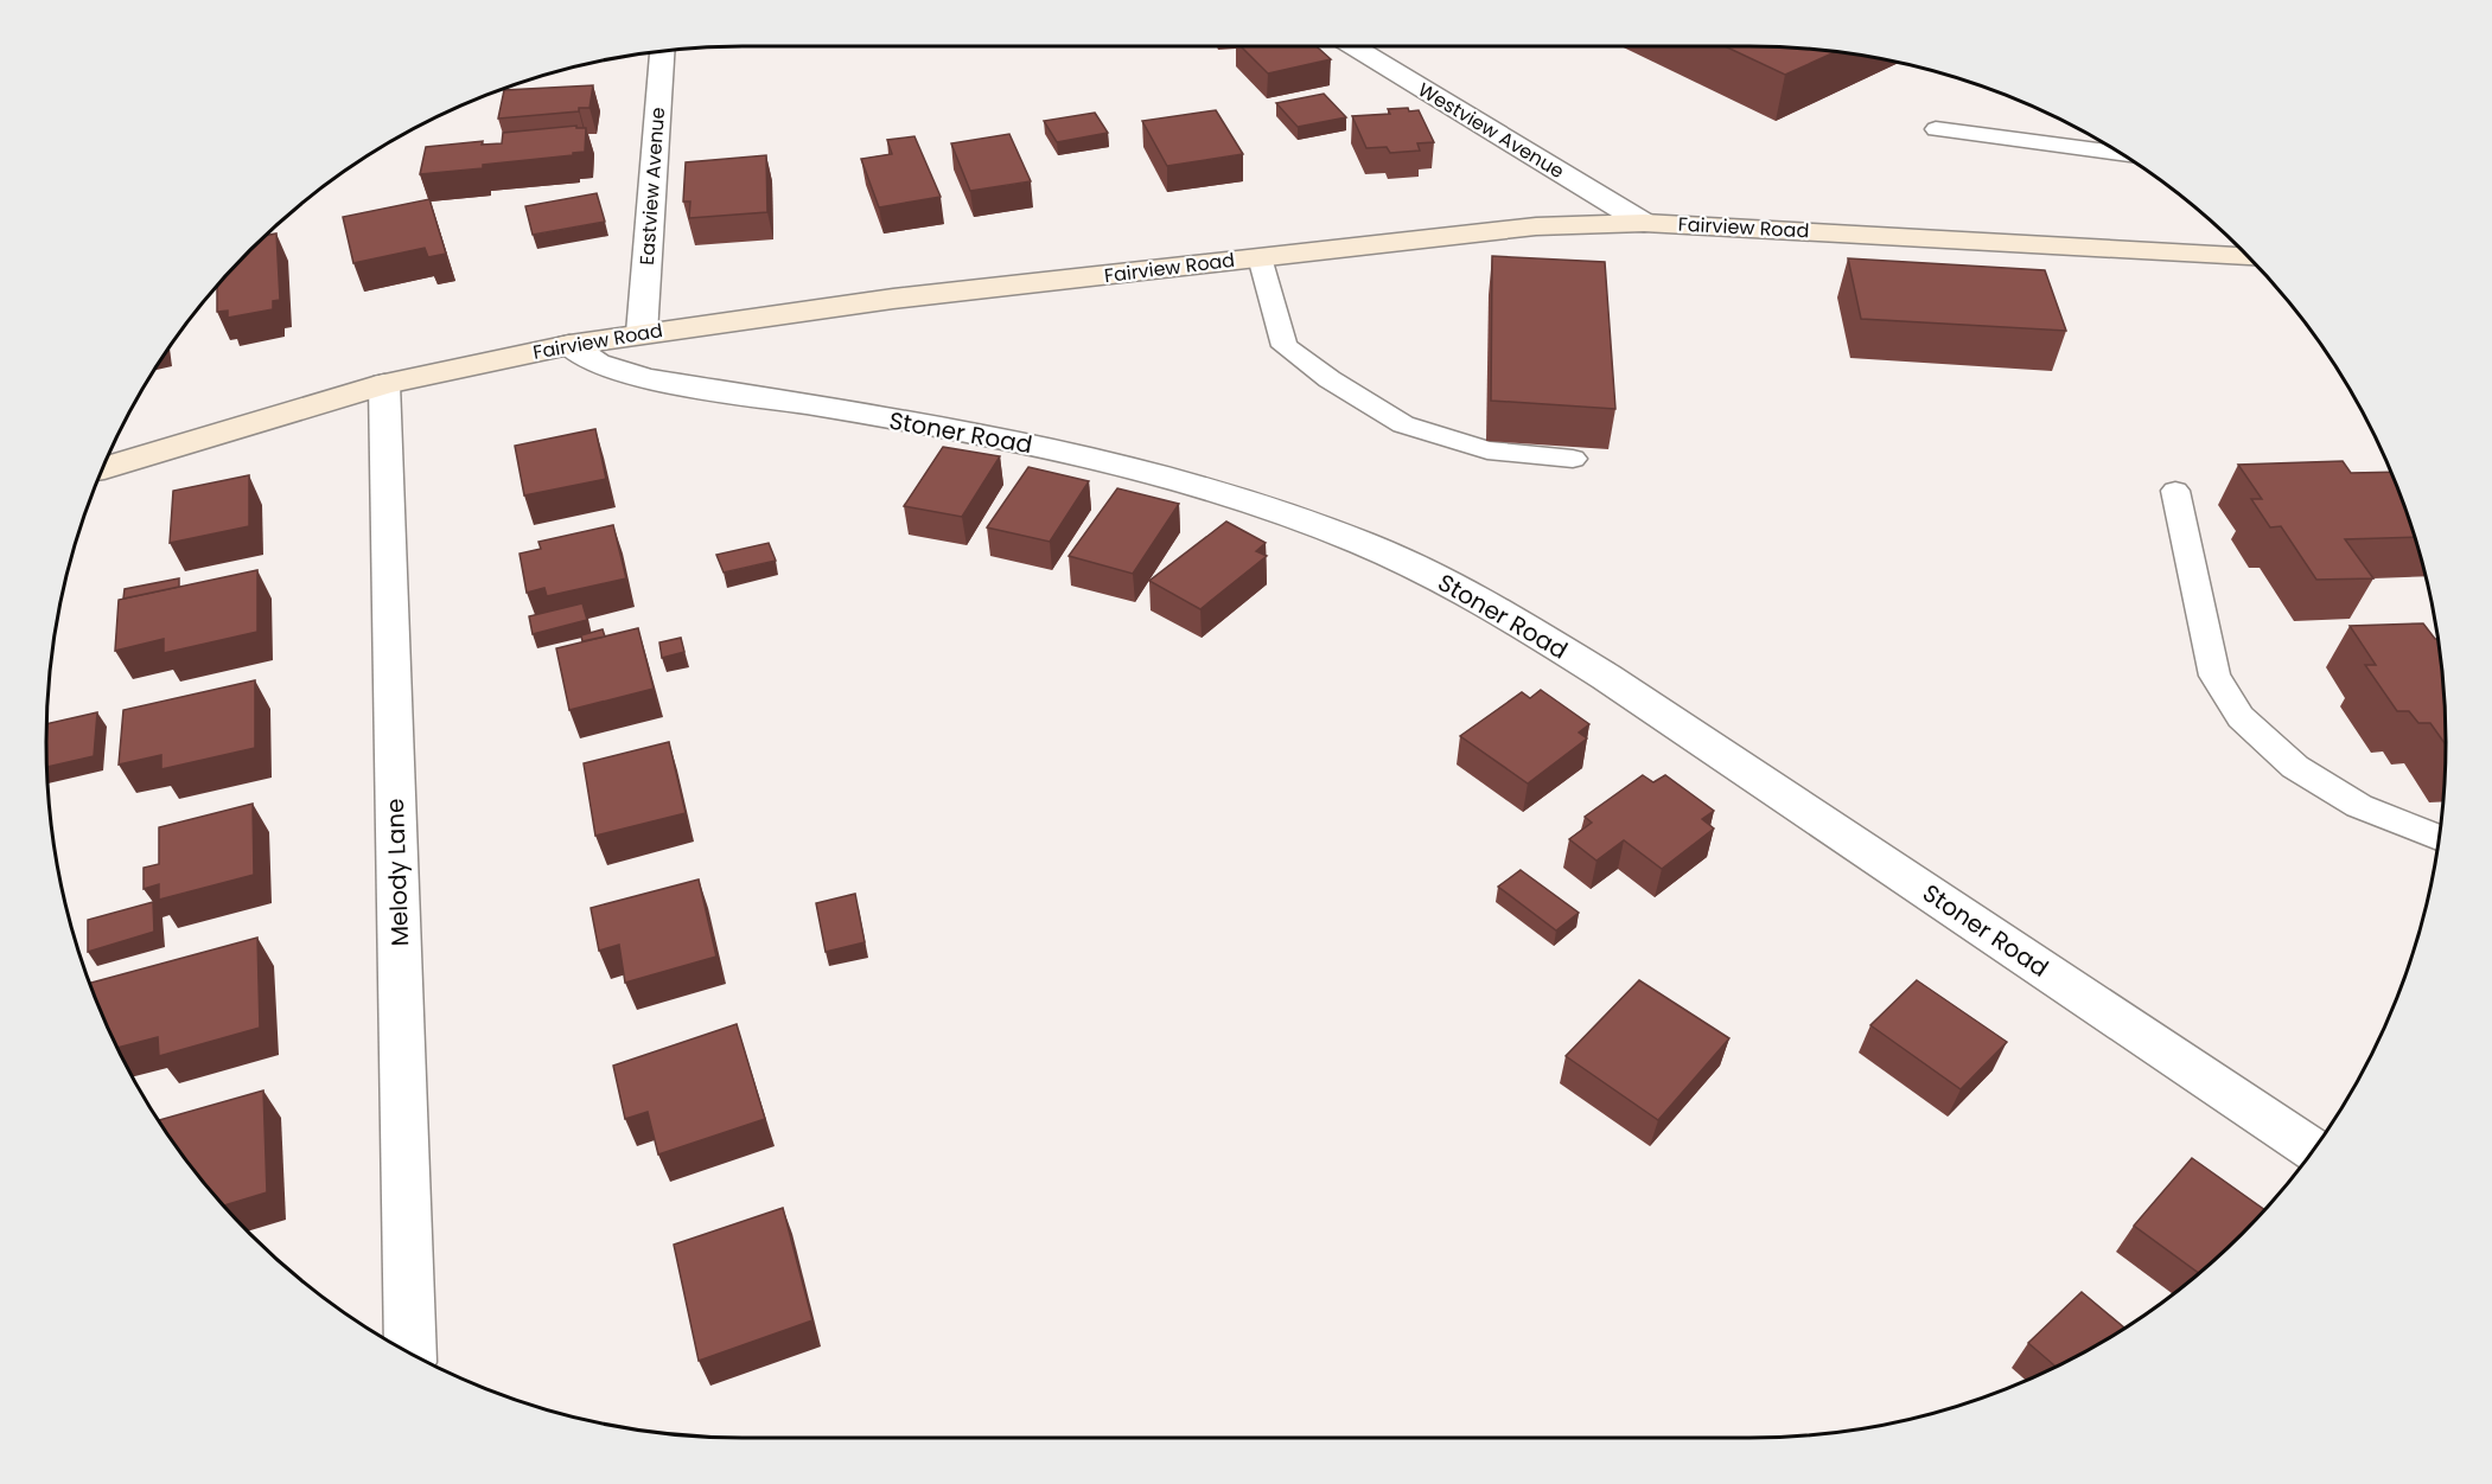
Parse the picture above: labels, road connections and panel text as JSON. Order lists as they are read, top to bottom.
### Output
{
  "streets": {
    "main road": ["Fairview Road"],
    "street": [
      "Westview Avenue",
      "Eastview Avenue",
      "Stoner Road",
      "Melody Lane"
    ]
  },
  "crossings": [
    ["Westview Avenue", "Fairview Road"],
    ["Eastview Avenue", "Fairview Road"],
    ["Fairview Road", "Stoner Road"],
    ["Fairview Road", "Melody Lane"]
  ]
}
